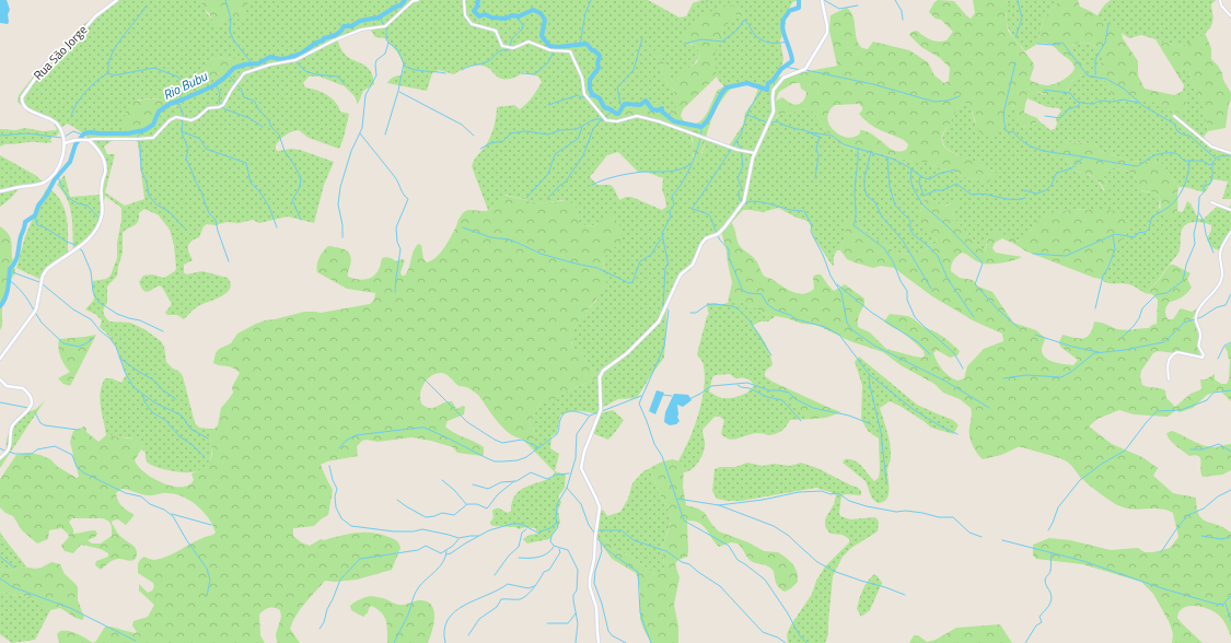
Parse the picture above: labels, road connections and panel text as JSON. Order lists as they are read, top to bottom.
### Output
{
  "streets": {
    "street": ["Rua São Jorge"]
  },
  "water": ["Rio Bubu"]
}
